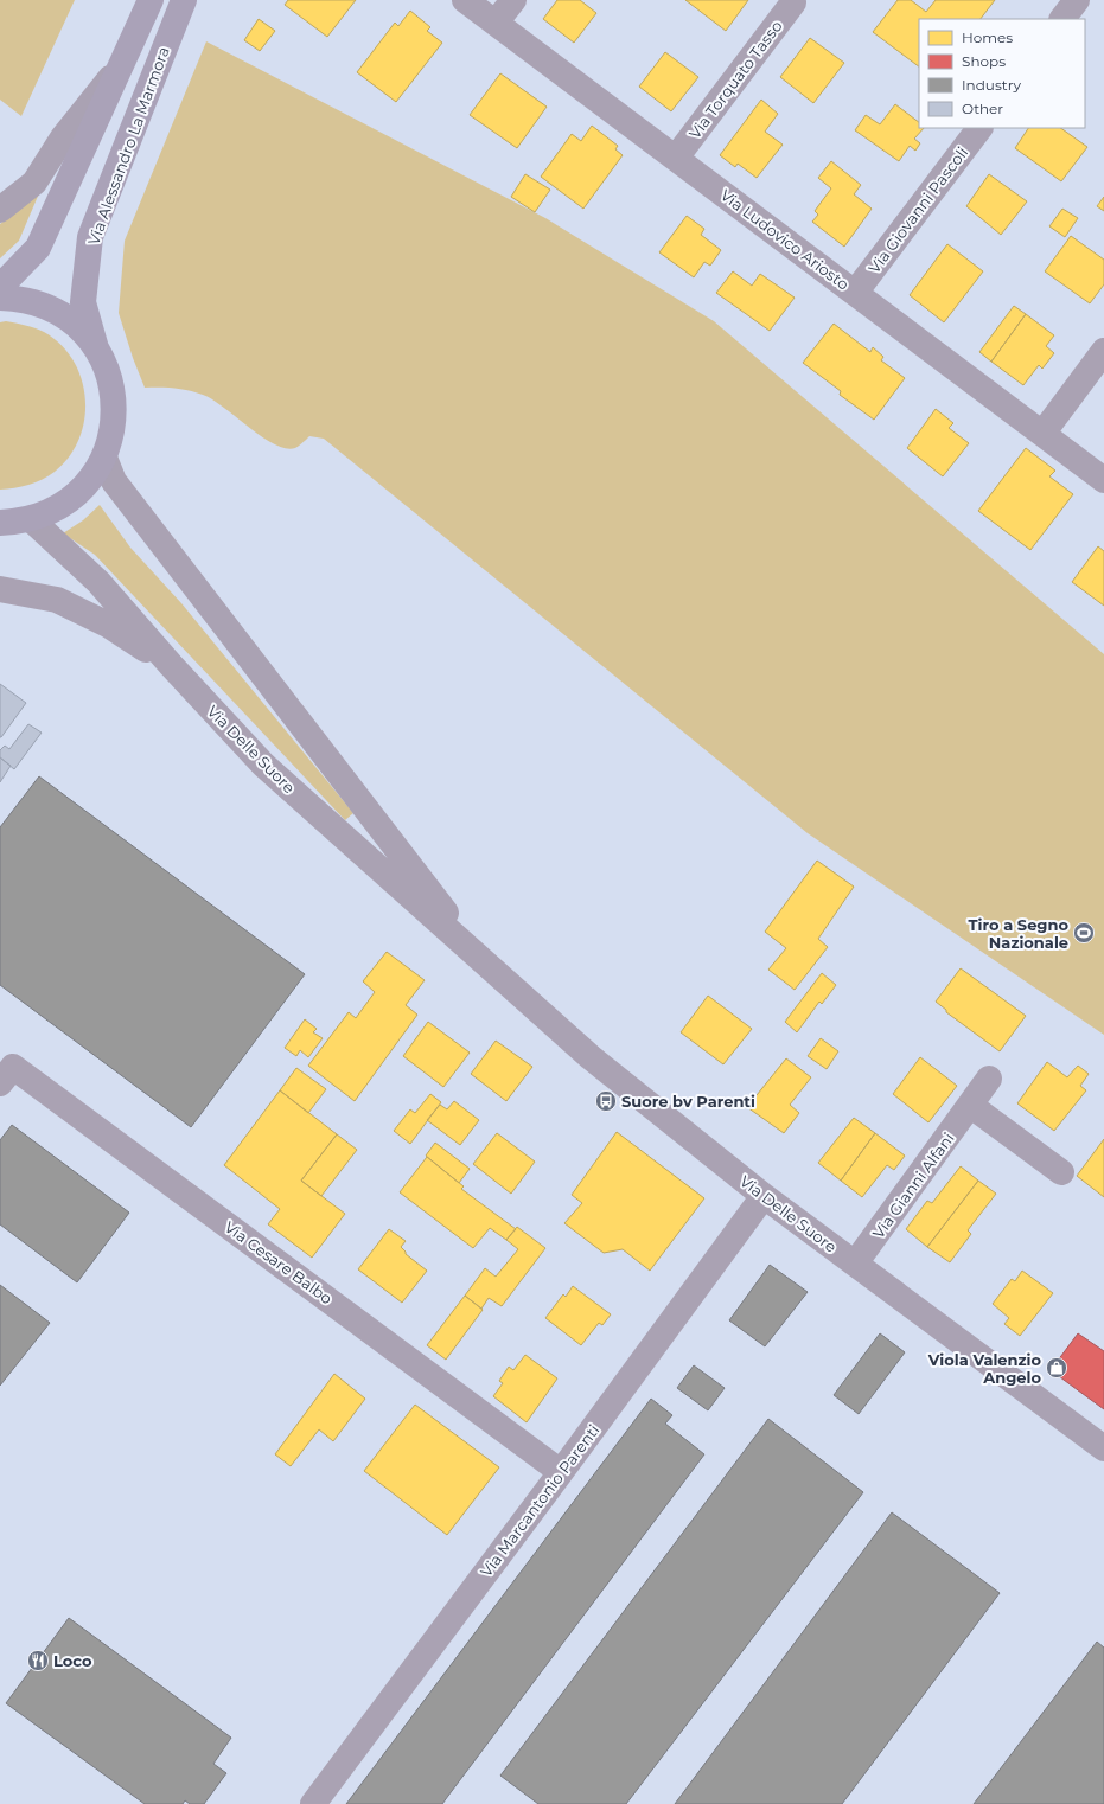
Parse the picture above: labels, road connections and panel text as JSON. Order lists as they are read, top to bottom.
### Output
{
  "streets": {
    "main road": ["Via Alessandro La Marmora"],
    "street": [
      "Via Torquato Tasso",
      "Via Giovanni Pascoli",
      "Via Ludovico Ariosto",
      "Via Delle Suore",
      "Via Gianni Alfani",
      "Via Cesare Balbo",
      "Via Marcantonio Parenti"
    ]
  },
  "crossings": [
    ["Via Torquato Tasso", "Via Ludovico Ariosto"],
    ["Via Giovanni Pascoli", "Via Ludovico Ariosto"],
    ["Via Delle Suore", "Via Gianni Alfani"],
    ["Via Delle Suore", "Via Marcantonio Parenti"],
    ["Via Cesare Balbo", "Via Marcantonio Parenti"]
  ],
  "places": {
    "sports": ["Tiro a Segno Nazionale"],
    "bus stop": ["Suore bv Parenti"],
    "shop": ["Viola Valenzio Angelo"],
    "restaurant": ["Loco"]
  },
  "legend": [
    "Homes",
    "Shops",
    "Industry",
    "Other"
  ]
}
